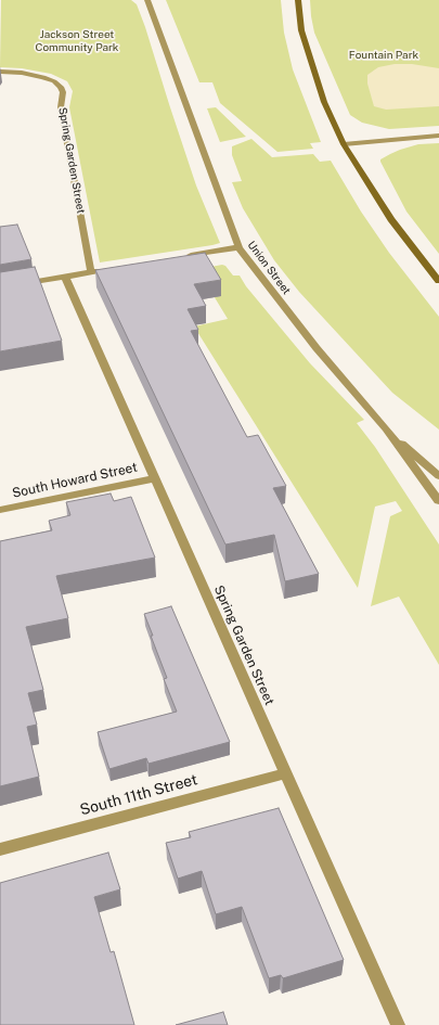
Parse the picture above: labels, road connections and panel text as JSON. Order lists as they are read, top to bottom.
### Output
{
  "streets": {
    "street": [
      "Spring Garden Street",
      "Union Street",
      "South Howard Street",
      "South 11th Street"
    ]
  },
  "crossings": [
    ["Spring Garden Street", "South Howard Street"],
    ["Spring Garden Street", "South 11th Street"]
  ],
  "parks": ["Jackson Street Community Park", "Fountain Park"]
}
